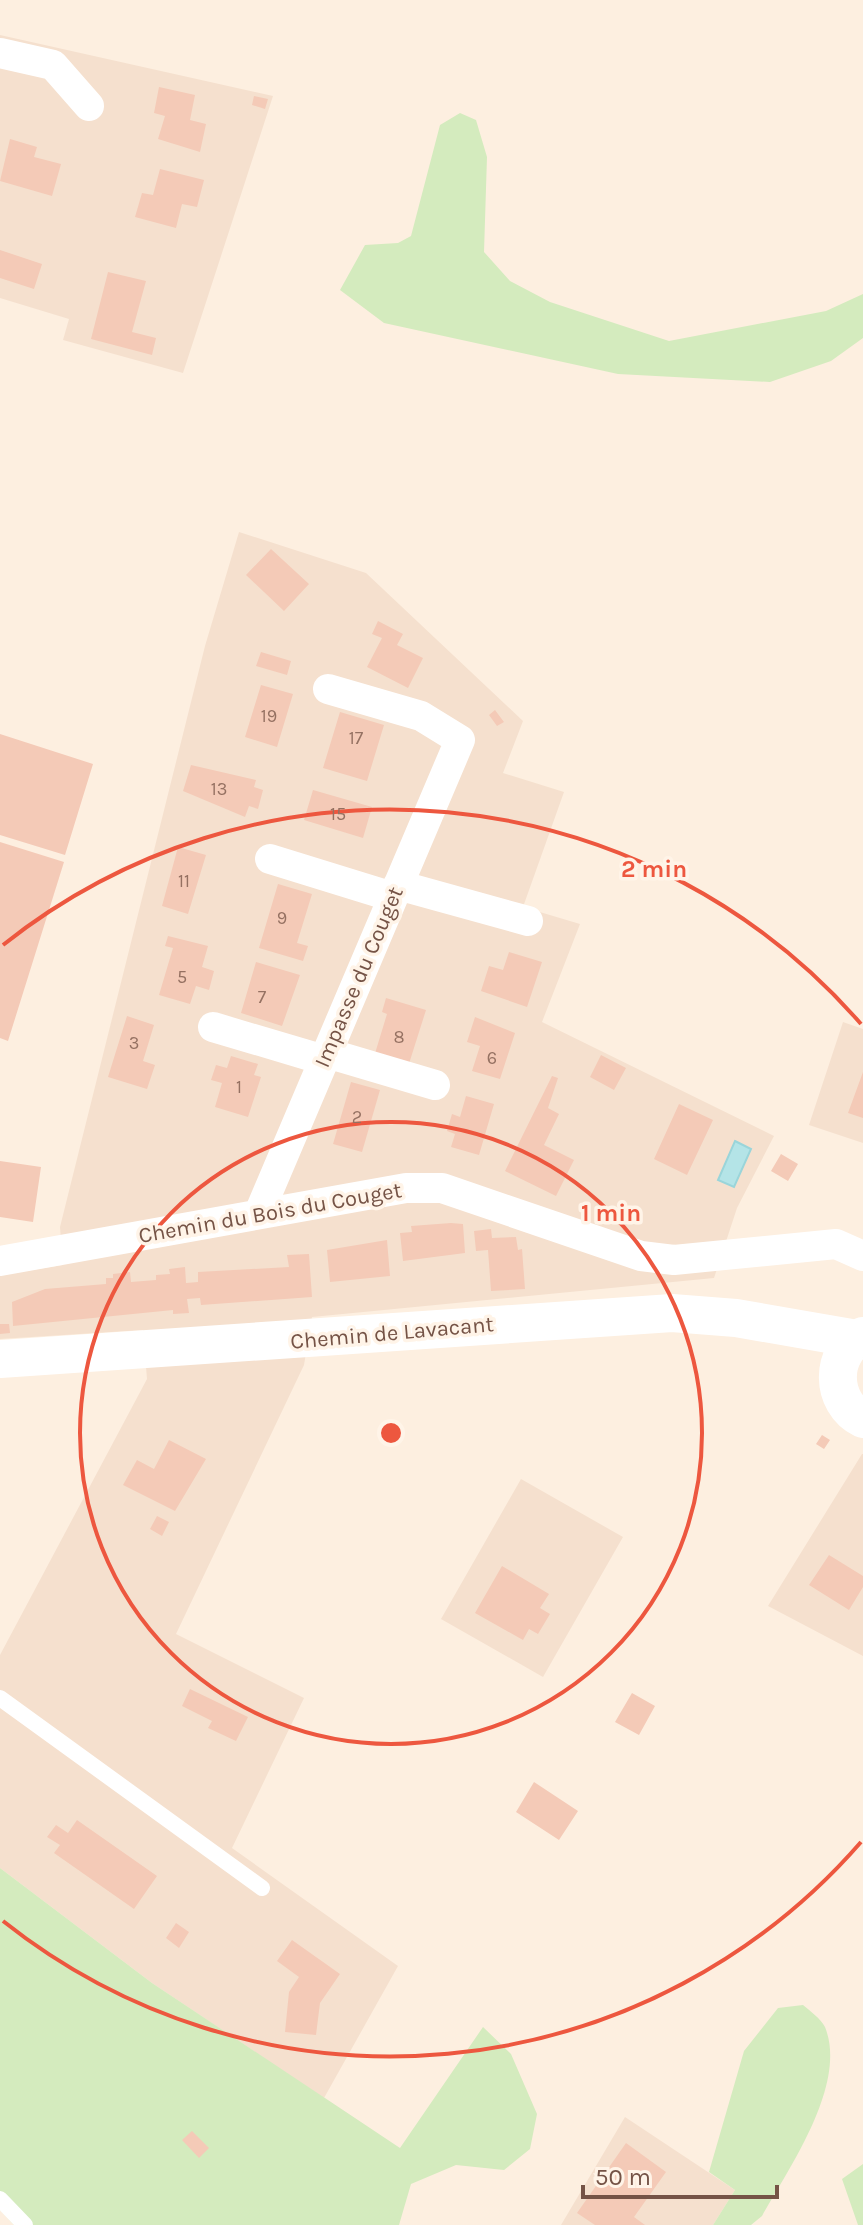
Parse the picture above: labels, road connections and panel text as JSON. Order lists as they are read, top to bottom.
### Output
{
  "streets": {
    "street": ["Impasse du Couget", "Chemin du Bois du Couget", "Chemin de Lavacant"]
  },
  "crossings": [
    ["Impasse du Couget", "Chemin du Bois du Couget"]
  ],
  "house_numbers": [
    "19",
    "17",
    "13",
    "15",
    "11",
    "9",
    "5",
    "7",
    "8",
    "3",
    "6",
    "1",
    "2"
  ],
  "scale_bar": "50 m",
  "rings": ["2 min", "1 min"]
}
